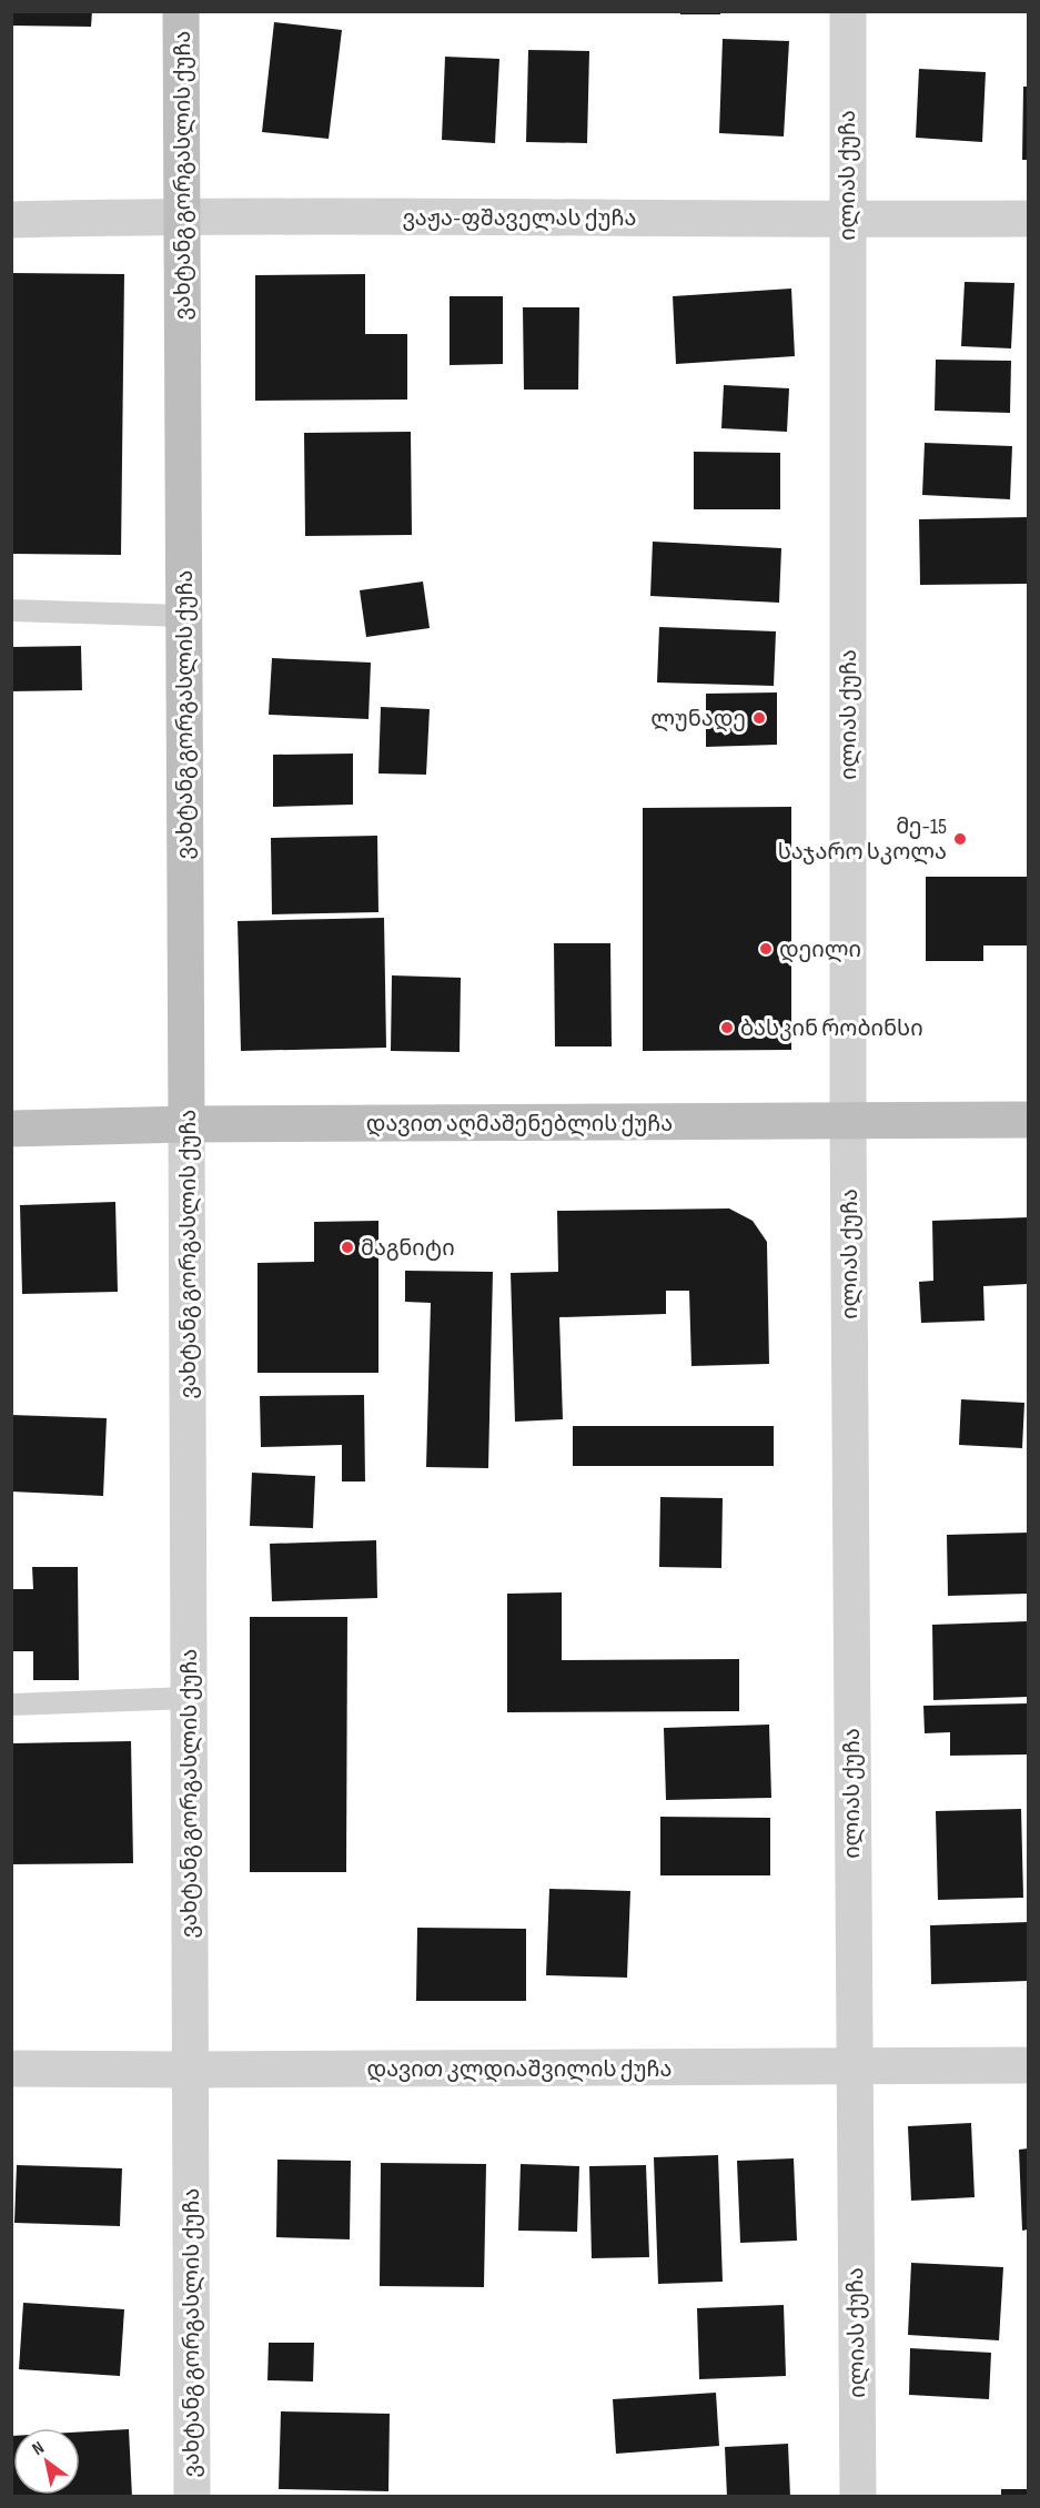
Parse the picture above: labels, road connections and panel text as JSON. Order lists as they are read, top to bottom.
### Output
{
  "streets": {
    "street": [
      "ვახტანგ გორგასლის ქუჩა",
      "ილიას ქუჩა",
      "ვაჟა-ფშაველას ქუჩა",
      "დავით აღმაშენებლის ქუჩა",
      "დავით კლდიაშვილის ქუჩა"
    ]
  },
  "crossings": [
    ["ვახტანგ გორგასლის ქუჩა", "ვაჟა-ფშაველას ქუჩა"],
    ["ვახტანგ გორგასლის ქუჩა", "დავით აღმაშენებლის ქუჩა"],
    ["ვახტანგ გორგასლის ქუჩა", "დავით კლდიაშვილის ქუჩა"],
    ["ილიას ქუჩა", "ვაჟა-ფშაველას ქუჩა"],
    ["ილიას ქუჩა", "დავით აღმაშენებლის ქუჩა"],
    ["ილიას ქუჩა", "დავით კლდიაშვილის ქუჩა"]
  ],
  "places": [
    "ლუნადე",
    "მე-15 საჯარო სკოლა",
    "დეილი",
    "ბასკინ რობინსი",
    "მაგნიტი"
  ],
  "north": "top left"
}
